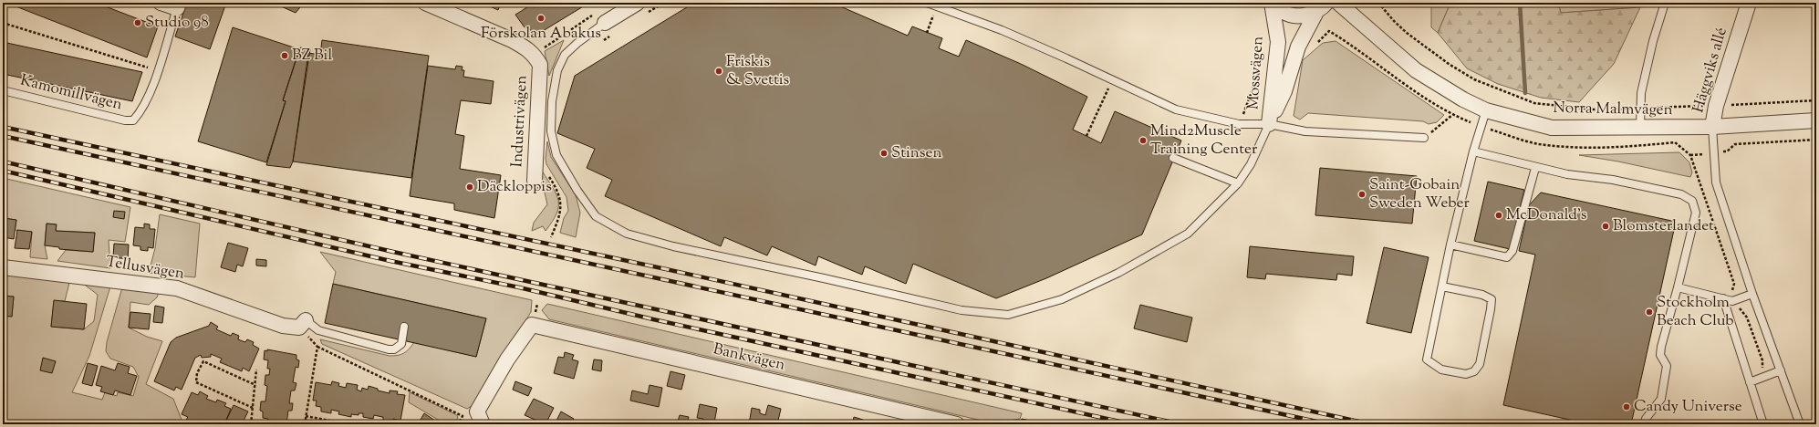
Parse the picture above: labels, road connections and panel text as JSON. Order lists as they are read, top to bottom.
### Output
{
  "streets": {
    "street": [
      "Häggviks allé",
      "Mossvägen",
      "Norra Malmvägen",
      "Industrivägen",
      "Tellusvägen",
      "Bankvägen"
    ],
    "lane": ["Kamomillvägen"]
  },
  "crossings": [
    ["Häggviks allé", "Norra Malmvägen"]
  ],
  "places": [
    "Förskolan Abakus",
    "Studio 98",
    "BZ Bil",
    "Friskis & Svettis",
    "Mind2Muscle Training Center",
    "Stinsen",
    "Däckloppis",
    "Saint-Gobain Sweden Weber",
    "McDonald's",
    "Blomsterlandet",
    "Stockholm Beach Club",
    "Candy Universe"
  ]
}
